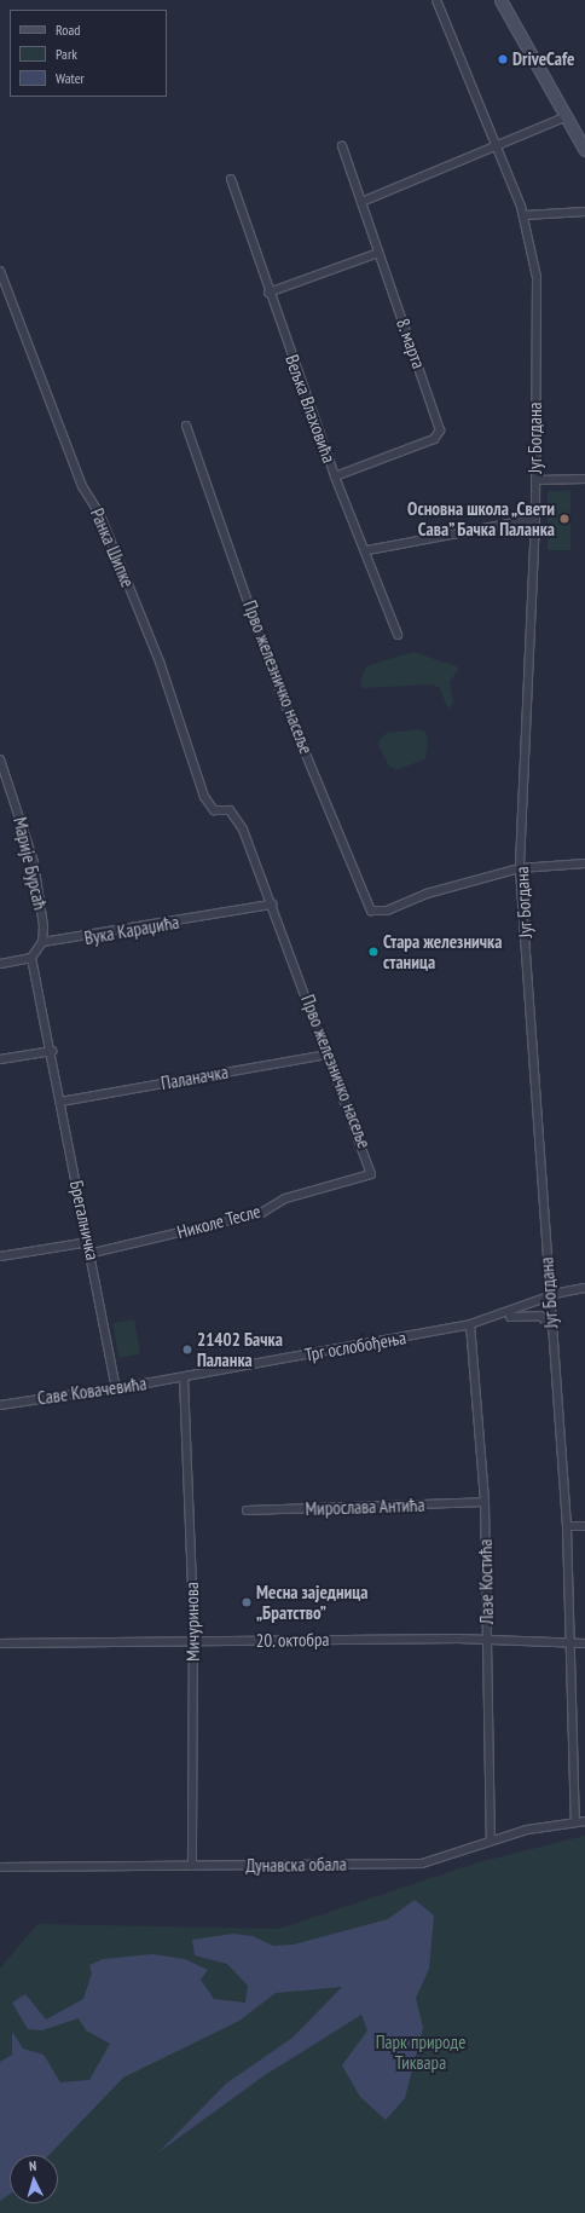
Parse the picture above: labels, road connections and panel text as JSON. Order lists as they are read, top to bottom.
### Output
{
  "streets": {
    "street": [
      "8. марта",
      "Вељка Влаховића",
      "Југ Богдана",
      "Ранка Шипке",
      "Прво железничко насеље",
      "Марије Бурсаћ",
      "Вука Караџића",
      "Паланачка",
      "Брегалничка",
      "Николе Тесле",
      "Трг ослобођења",
      "Саве Ковачевића",
      "Мирослава Антића",
      "Лазе Костића",
      "Мичуринова",
      "20. октобра",
      "Дунавска обала"
    ]
  },
  "crossings": [
    ["8. марта", "Вељка Влаховића"],
    ["Југ Богдана", "Прво железничко насеље"],
    ["Југ Богдана", "Трг ослобођења"],
    ["Југ Богдана", "20. октобра"],
    ["Југ Богдана", "Дунавска обала"],
    ["Ранка Шипке", "Прво железничко насеље"],
    ["Прво железничко насеље", "Вука Караџића"],
    ["Прво железничко насеље", "Паланачка"],
    ["Прво железничко насеље", "Николе Тесле"],
    ["Марије Бурсаћ", "Вука Караџића"],
    ["Паланачка", "Брегалничка"],
    ["Брегалничка", "Николе Тесле"],
    ["Брегалничка", "Саве Ковачевића"],
    ["Трг ослобођења", "Саве Ковачевића"],
    ["Трг ослобођења", "Лазе Костића"],
    ["Трг ослобођења", "Мичуринова"],
    ["Саве Ковачевића", "Мичуринова"],
    ["Мирослава Антића", "Лазе Костића"],
    ["Лазе Костића", "20. октобра"],
    ["Лазе Костића", "Дунавска обала"],
    ["Мичуринова", "20. октобра"],
    ["Мичуринова", "Дунавска обала"]
  ],
  "parks": ["Парк природе Тиквара"],
  "places": [
    "DriveCafe",
    "Основна школа „Свети Сава” Бачка Паланка",
    "Стара железничка станица",
    "21402 Бачка Паланка",
    "Месна заједница „Братство”"
  ],
  "legend": ["Road", "Park", "Water"],
  "north": "top"
}
